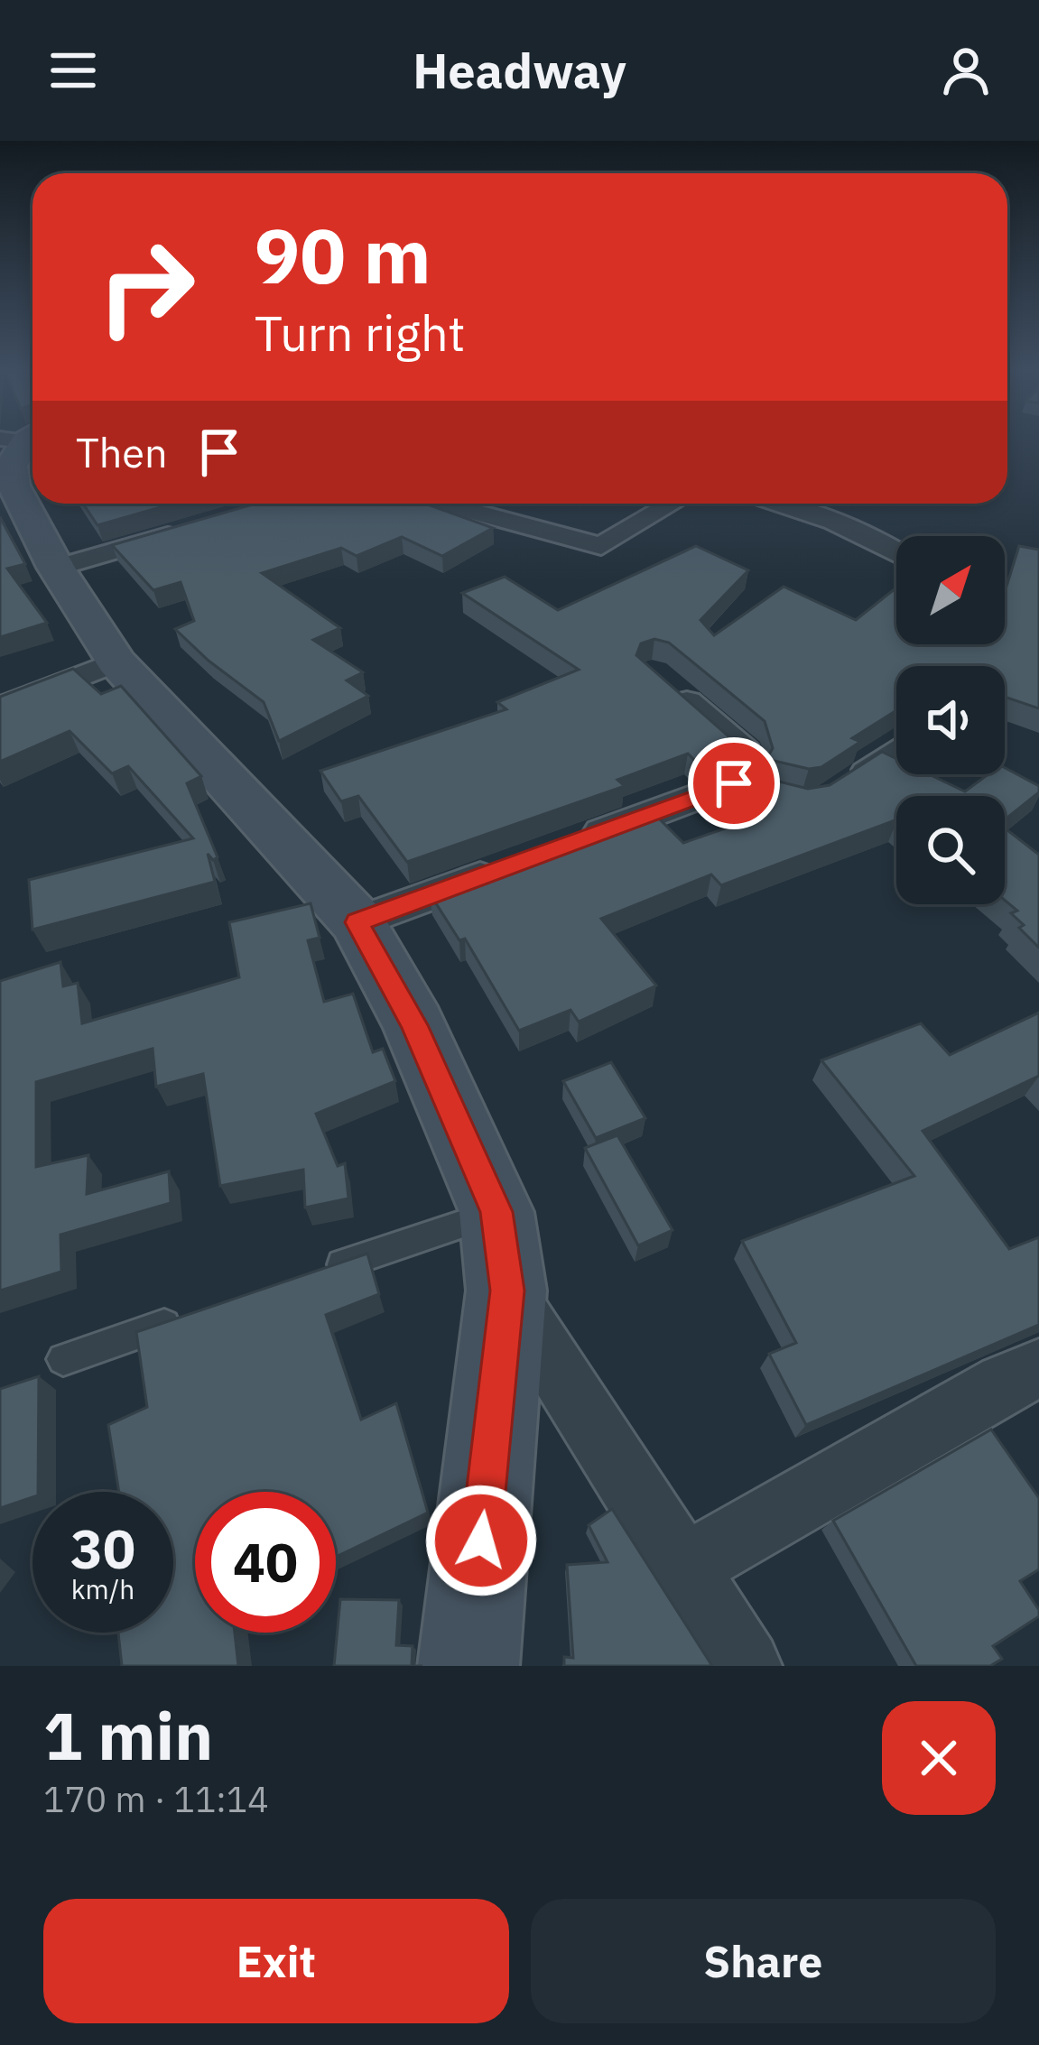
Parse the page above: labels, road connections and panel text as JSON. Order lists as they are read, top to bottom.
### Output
{
  "north": "top right",
  "page": {
    "header": "Headway",
    "turn": ["90 m", "Turn right"],
    "then": "Then",
    "speed": "30 km/h",
    "limit": "40",
    "heading": ["1 min", "170 m · 11:14"],
    "buttons": ["Exit", "Share"]
  }
}
